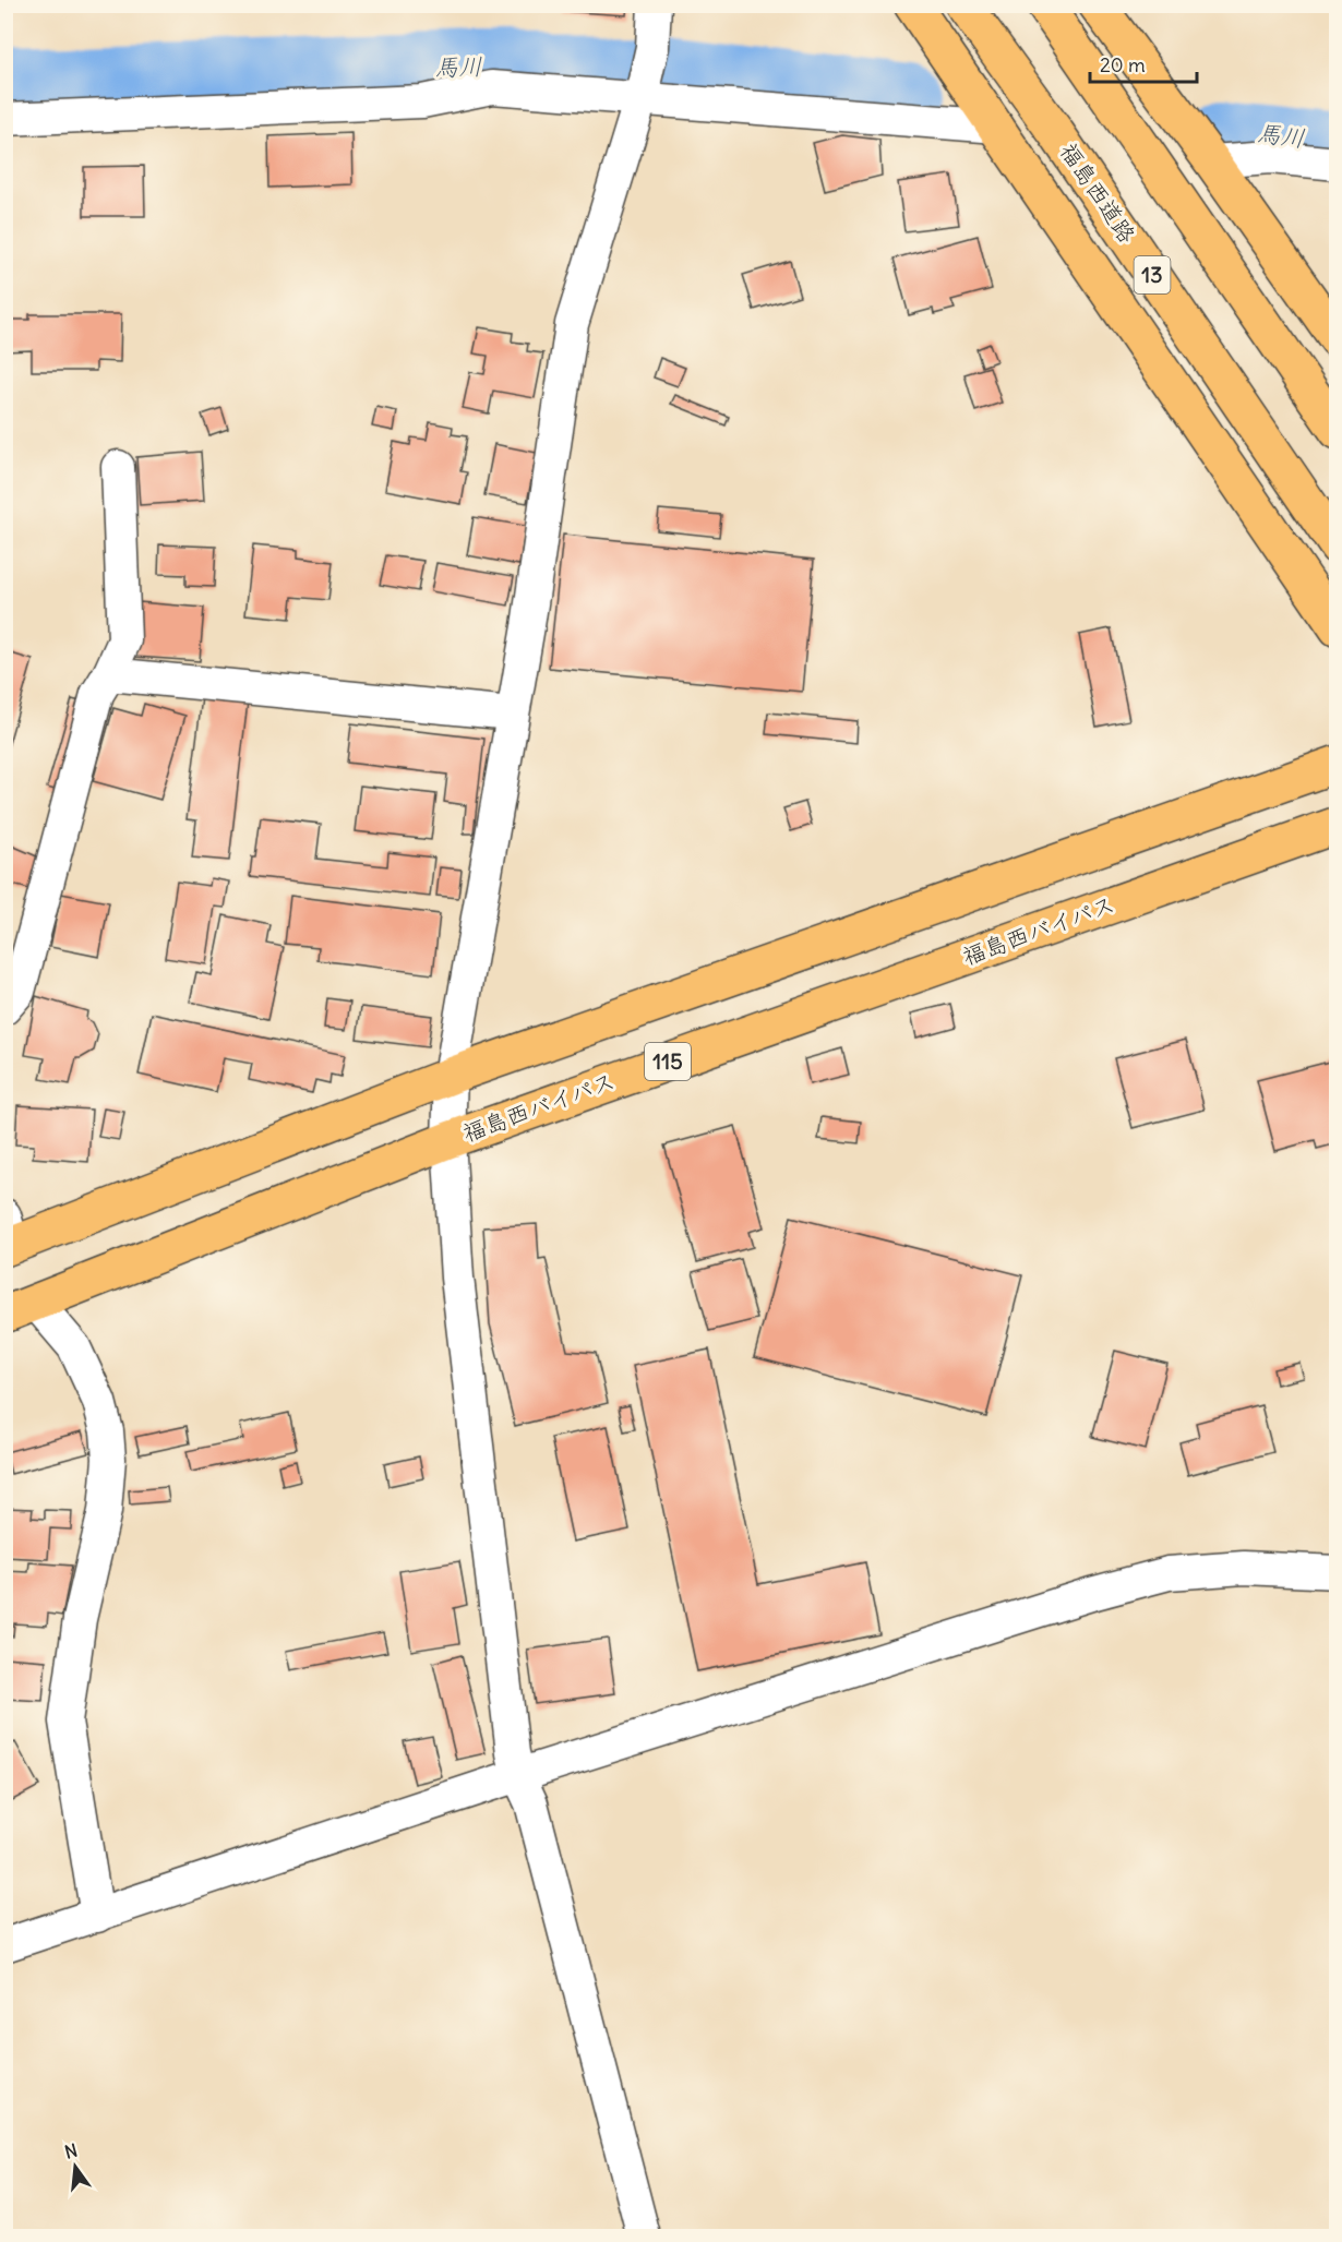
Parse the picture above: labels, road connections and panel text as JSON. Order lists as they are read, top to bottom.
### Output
{
  "streets": {
    "highway": [
      "福島西道路",
      "13",
      "福島西バイパス",
      "115"
    ]
  },
  "water": ["馬川"],
  "scale_bar": "20 m",
  "north": "top"
}
